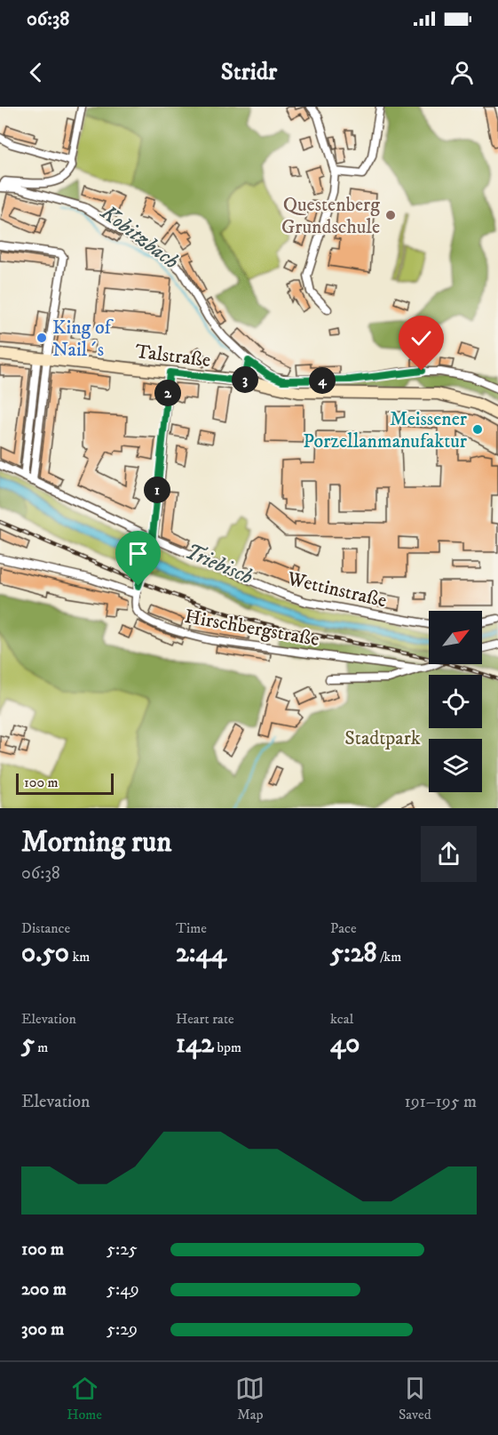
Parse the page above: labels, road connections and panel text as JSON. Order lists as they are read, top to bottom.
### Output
{
  "streets": {
    "main road": ["Talstraße"],
    "street": ["Wettinstraße", "Hirschbergstraße"]
  },
  "water": ["Kobitzbach", "Triebisch"],
  "parks": ["Stadtpark"],
  "places": ["Questenberg Grundschule", "King of Nail´s", "Meissener Porzellanmanufaktur"],
  "scale_bar": "100 m",
  "north": "top right",
  "page": {
    "status": "06:38",
    "header": "Stridr",
    "pins": [
      "3",
      "4",
      "2",
      "1"
    ],
    "scale": "100 m",
    "heading": ["Morning run", "06:38"],
    "stats": [
      ["Distance", "0.50 km"],
      ["Time", "2:44"],
      ["Pace", "5:28 /km"],
      ["Elevation", "5 m"],
      ["Heart rate", "142 bpm"],
      ["kcal", "40"]
    ],
    "chart": ["Elevation", "191–195 m"],
    "list": [
      {
        "name": "100 m",
        "note": "5:25"
      },
      {
        "name": "200 m",
        "note": "5:49"
      },
      {
        "name": "300 m",
        "note": "5:29"
      }
    ],
    "tabs": ["Home", "Map", "Saved"]
  }
}
